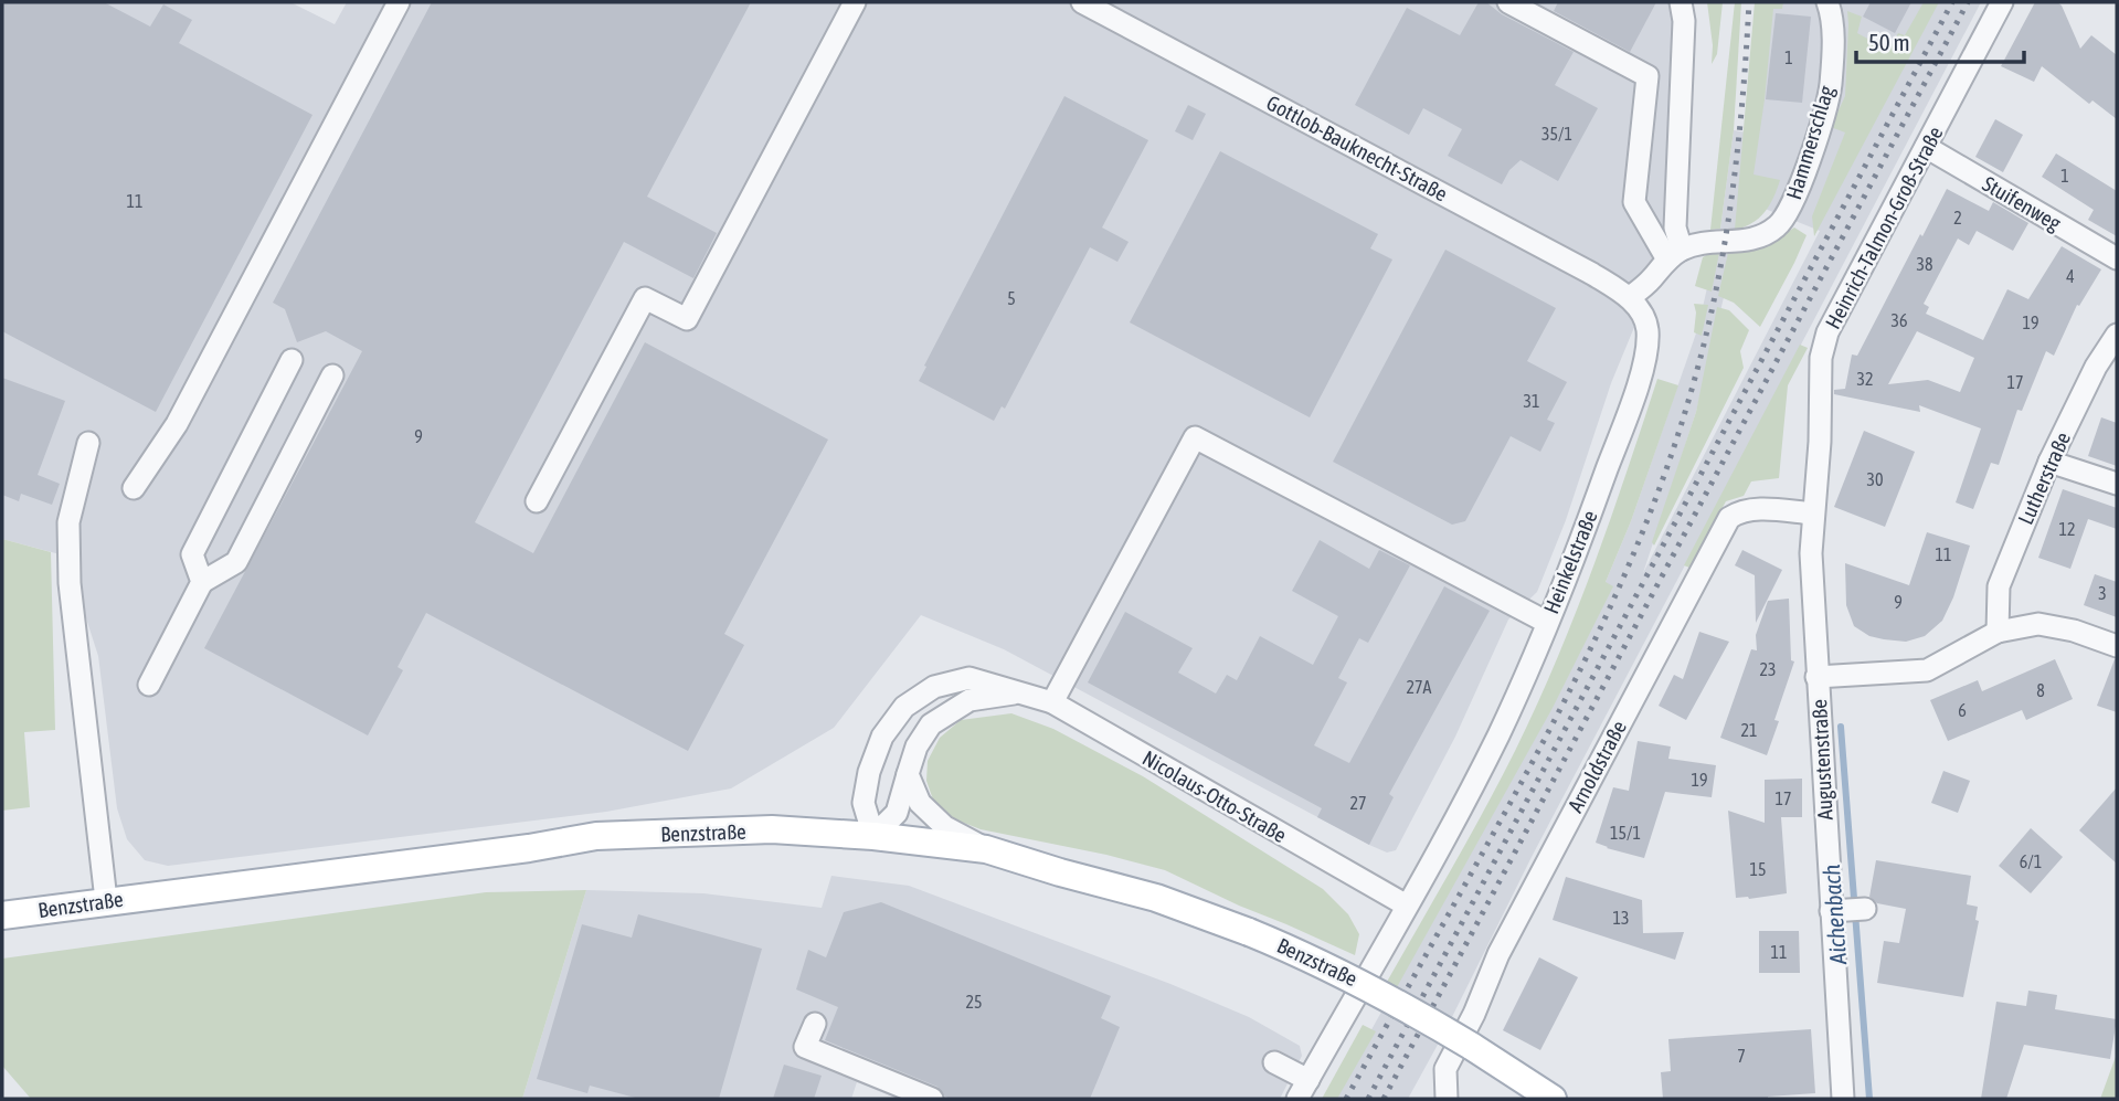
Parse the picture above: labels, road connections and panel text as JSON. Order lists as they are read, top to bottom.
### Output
{
  "streets": {
    "main road": ["Benzstraße"],
    "street": [
      "Hammerschlag",
      "Gottlob-Bauknecht-Straße",
      "Stuifenweg",
      "Heinrich-Talmon-Groß-Straße",
      "Lutherstraße",
      "Heinkelstraße",
      "Augustenstraße",
      "Arnoldstraße",
      "Nicolaus-Otto-Straße"
    ]
  },
  "crossings": [
    ["Gottlob-Bauknecht-Straße", "Heinkelstraße"],
    ["Stuifenweg", "Heinrich-Talmon-Groß-Straße"],
    ["Heinrich-Talmon-Groß-Straße", "Augustenstraße"],
    ["Heinrich-Talmon-Groß-Straße", "Arnoldstraße"],
    ["Heinkelstraße", "Nicolaus-Otto-Straße"],
    ["Augustenstraße", "Arnoldstraße"],
    ["Nicolaus-Otto-Straße", "Benzstraße"]
  ],
  "water": ["Aichenbach"],
  "house_numbers": [
    "1",
    "35/1",
    "1",
    "11",
    "2",
    "38",
    "4",
    "5",
    "36",
    "19",
    "32",
    "17",
    "31",
    "9",
    "30",
    "12",
    "11",
    "3",
    "9",
    "23",
    "27A",
    "8",
    "6",
    "21",
    "19",
    "17",
    "27",
    "15/1",
    "6/1",
    "15",
    "13",
    "11",
    "25",
    "7"
  ],
  "scale_bar": "50 m"
}
